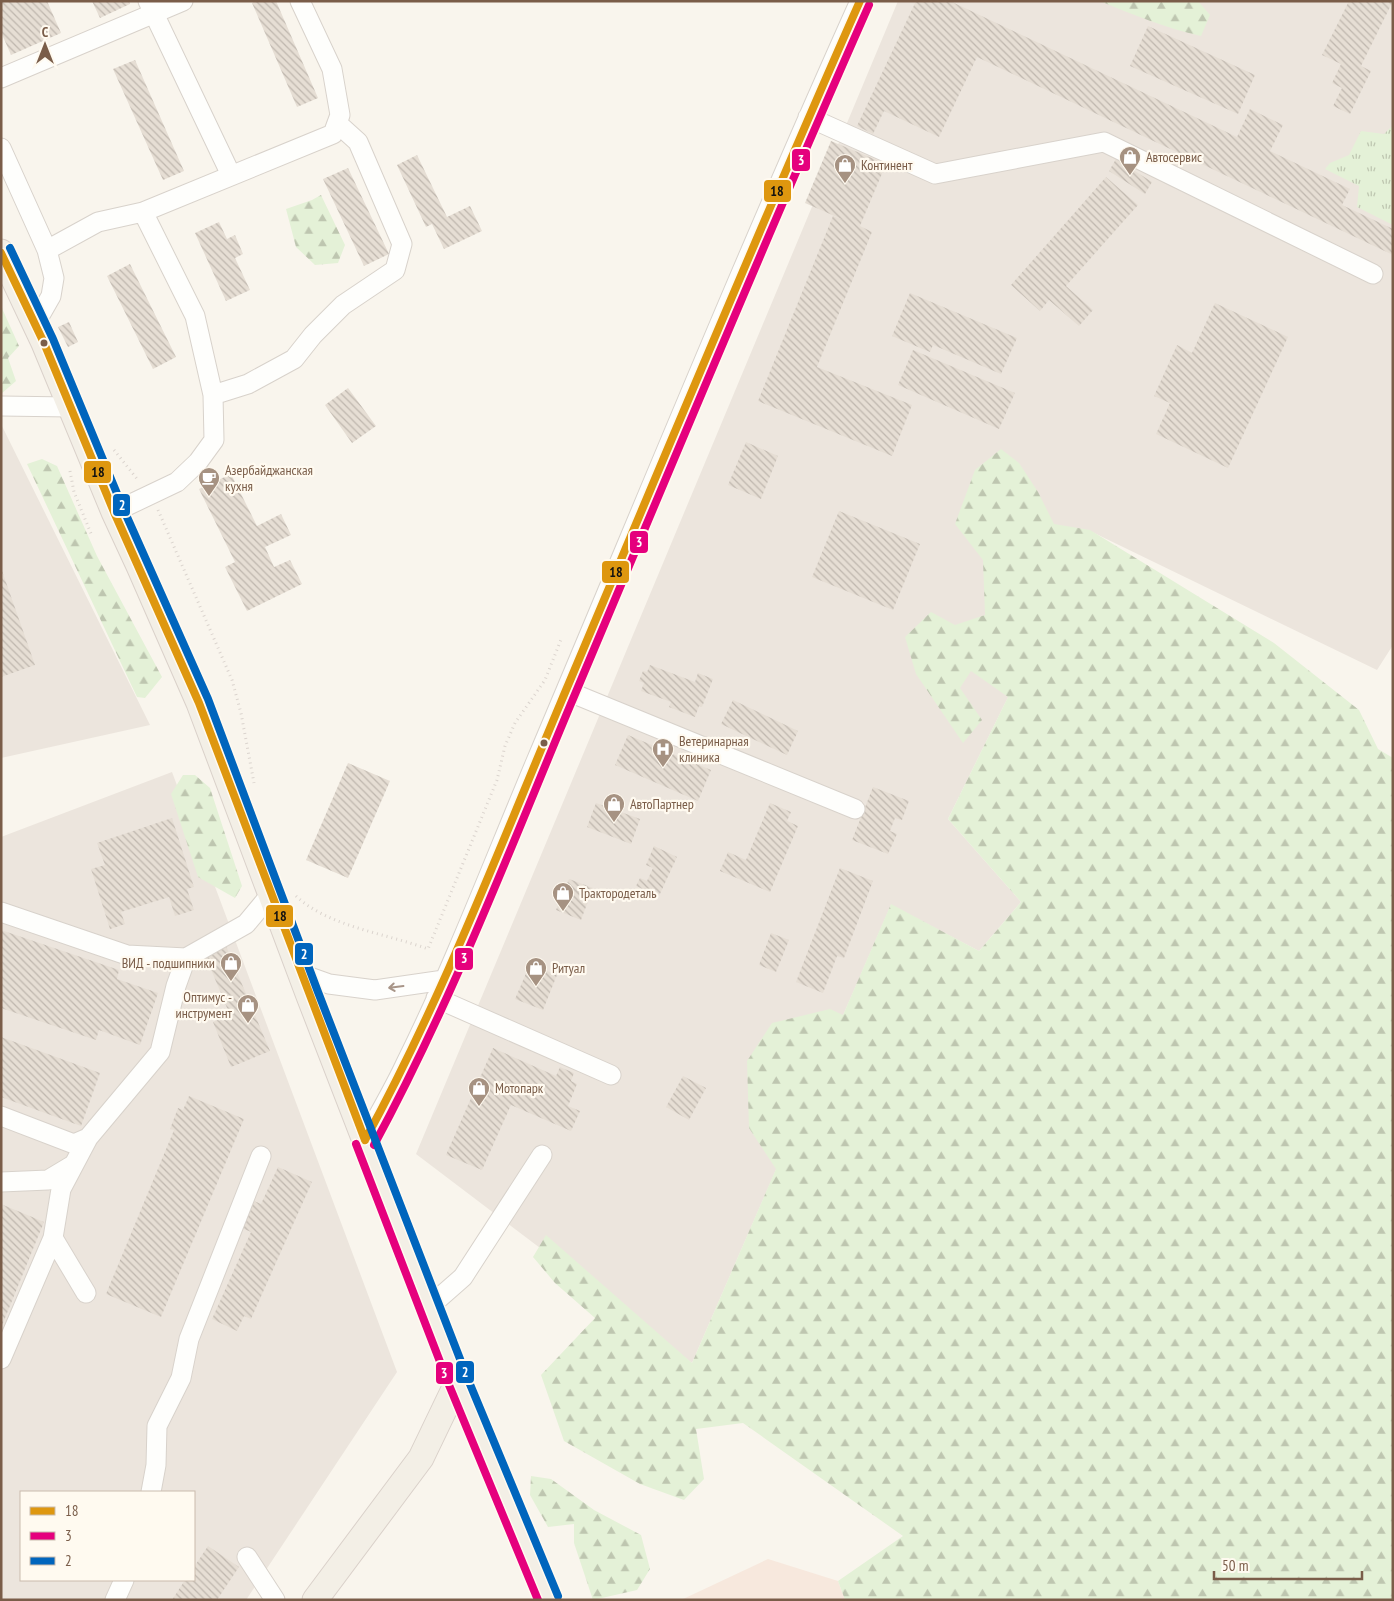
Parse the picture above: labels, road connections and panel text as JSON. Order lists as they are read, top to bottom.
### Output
{
  "places": {
    "shop": [
      "Автосервис",
      "Континент",
      "АвтоПартнер",
      "Трактородеталь",
      "ВИД - подшипники",
      "Ритуал",
      "Оптимус - инструмент",
      "Мотопарк"
    ],
    "cafe": ["Азербайджанская кухня"],
    "hospital": ["Ветеринарная клиника"]
  },
  "lines": ["transit line 18", "transit line 3", "transit line 2"],
  "legend": ["18", "3", "2"],
  "scale_bar": "50 m",
  "north": "top"
}
